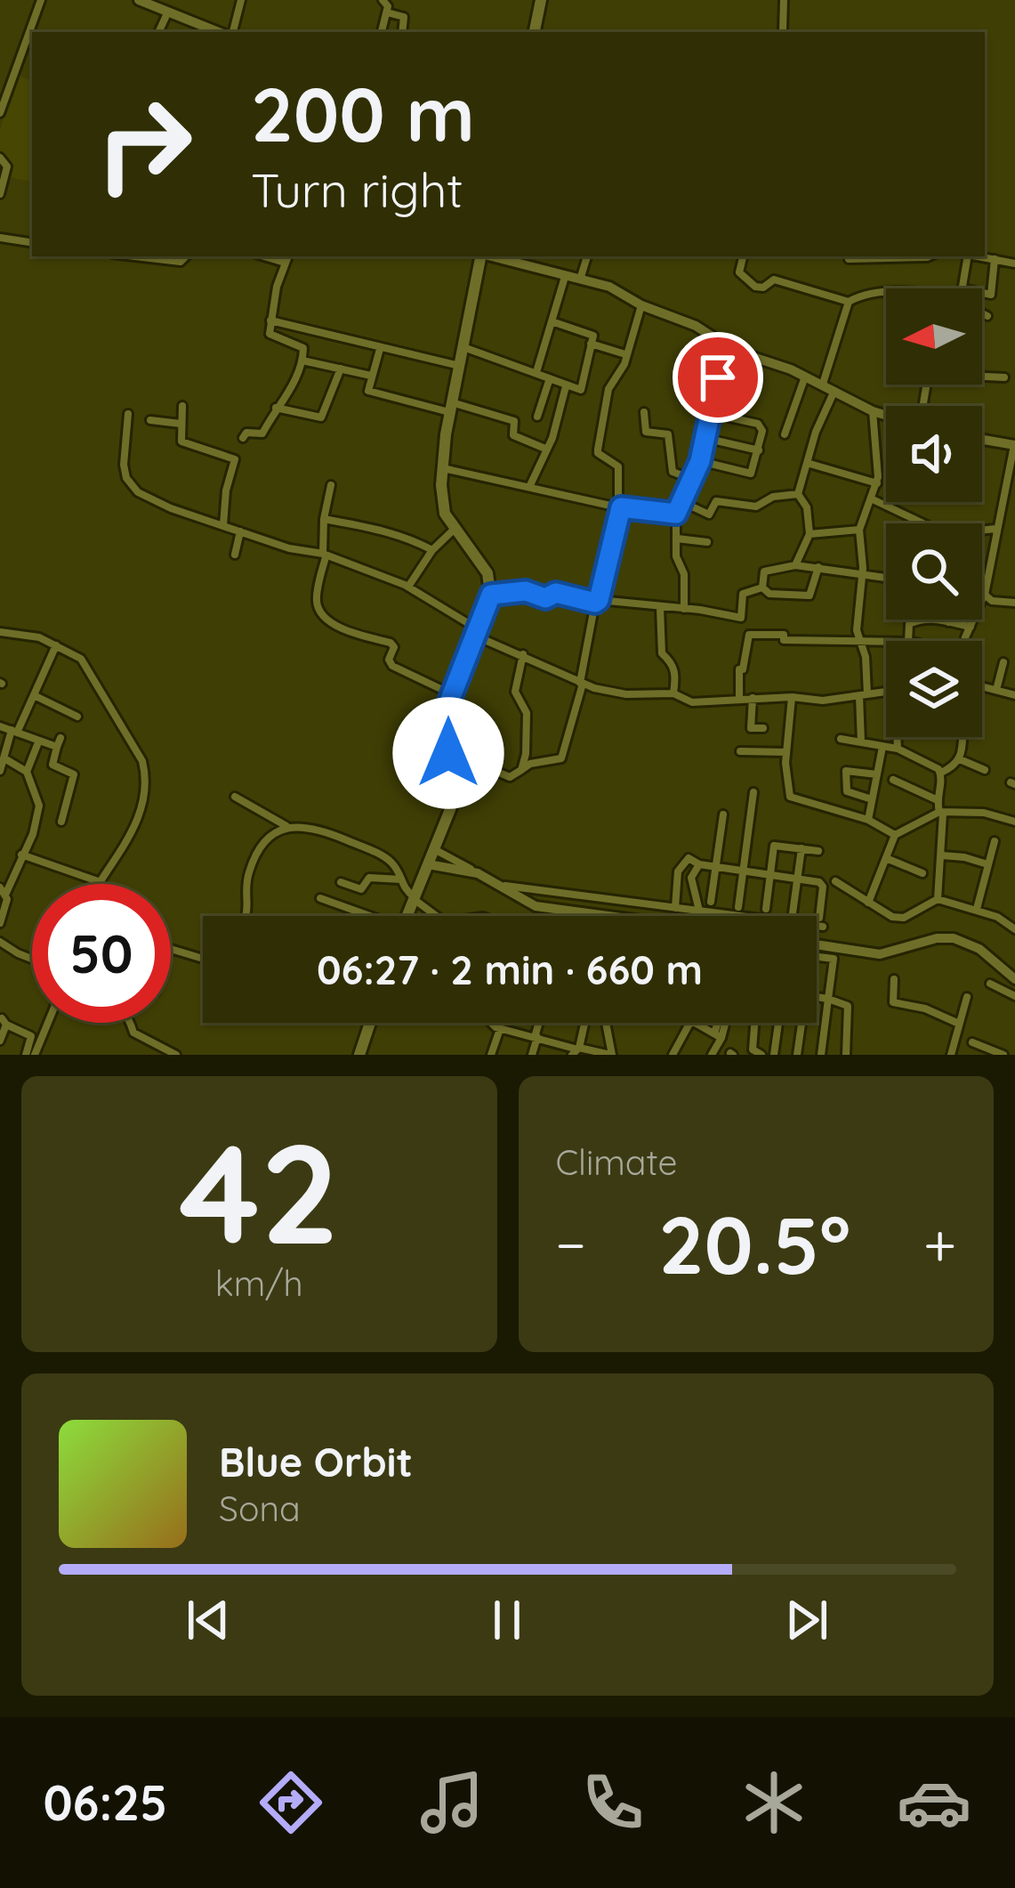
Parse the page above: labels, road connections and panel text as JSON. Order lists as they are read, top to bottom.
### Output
{
  "north": "left",
  "page": {
    "turn": ["200 m", "Turn right"],
    "limit": "50",
    "trip": "06:27 · 2 min · 660 m",
    "tile": [
      ["42", "km/h"],
      "Climate"
    ],
    "heat": ["−", "20.5°", "+"],
    "song": ["Blue Orbit", "Sona"],
    "tabs": "06:25"
  }
}
